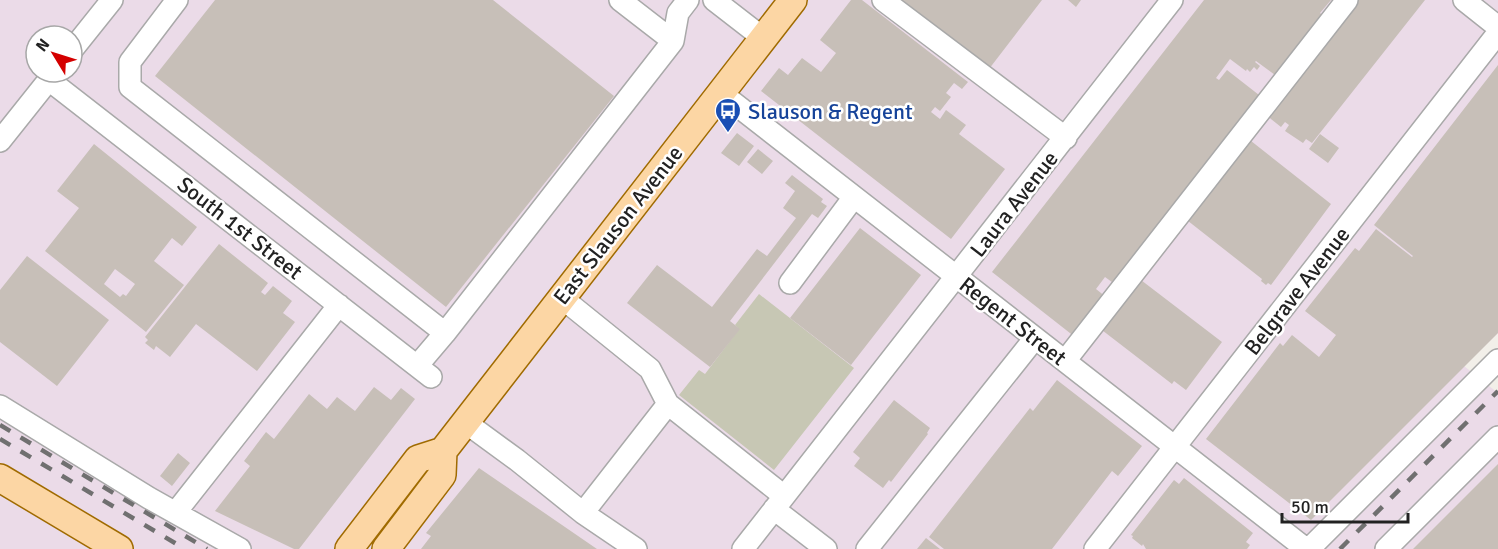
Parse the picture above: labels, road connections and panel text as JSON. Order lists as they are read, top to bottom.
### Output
{
  "streets": {
    "main road": ["East Slauson Avenue"],
    "street": [
      "Laura Avenue",
      "South 1st Street",
      "Belgrave Avenue",
      "Regent Street"
    ]
  },
  "crossings": [
    ["Laura Avenue", "Regent Street"],
    ["East Slauson Avenue", "Regent Street"],
    ["Belgrave Avenue", "Regent Street"]
  ],
  "places": {
    "bus stop": ["Slauson & Regent"]
  },
  "scale_bar": "50 m",
  "north": "top left"
}
